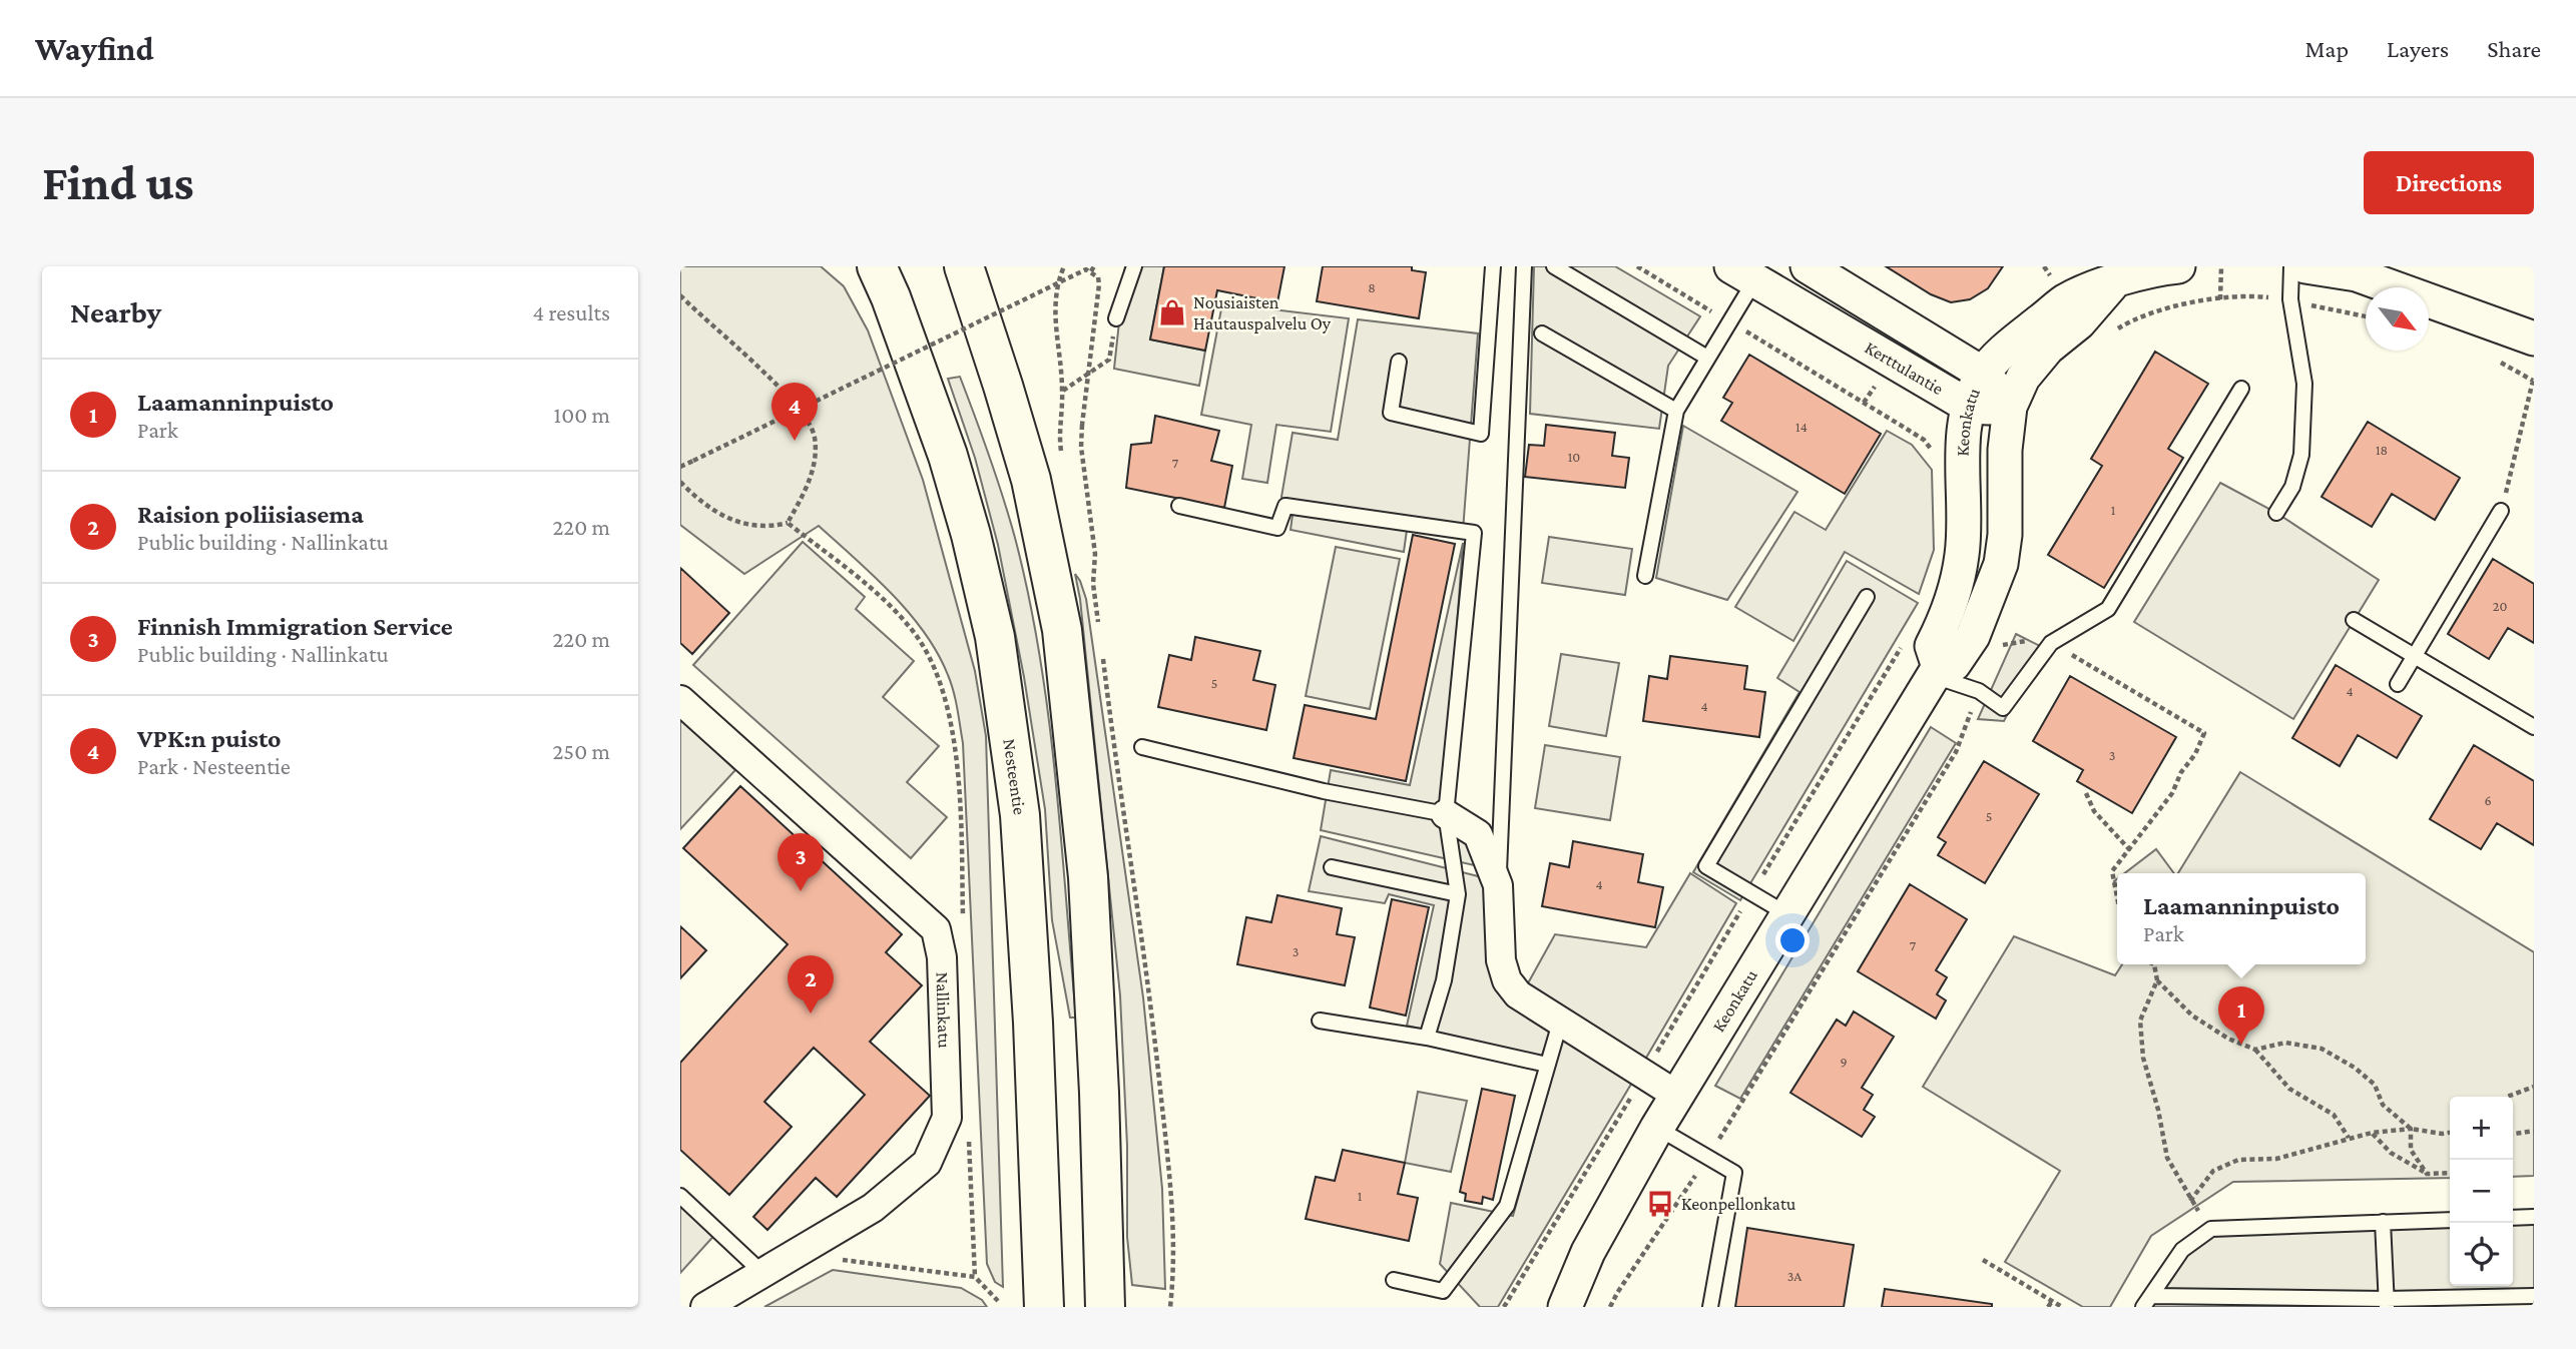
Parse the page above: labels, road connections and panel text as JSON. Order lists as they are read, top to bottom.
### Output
{
  "streets": {
    "main road": ["Nesteentie"],
    "street": ["Kerttulantie", "Keonkatu", "Nallinkatu"]
  },
  "crossings": [
    ["Kerttulantie", "Keonkatu"]
  ],
  "places": {
    "shop": ["Nousiaisten Hautauspalvelu Oy"],
    "bus stop": ["Keonpellonkatu"]
  },
  "house_numbers": [
    "8",
    "14",
    "18",
    "10",
    "7",
    "1",
    "20",
    "5",
    "4",
    "4",
    "3",
    "6",
    "5",
    "4",
    "7",
    "3",
    "9",
    "1",
    "3A"
  ],
  "north": "bottom right",
  "page": {
    "header": "Wayfind",
    "nav": ["Map", "Layers", "Share"],
    "buttons": "Directions",
    "title": "Find us",
    "heading": ["Nearby", "4 results"],
    "list": [
      {
        "mark": "1",
        "name": "Laamanninpuisto",
        "note": "Park",
        "value": "100 m"
      },
      {
        "mark": "2",
        "name": "Raision poliisiasema",
        "note": "Public building · Nallinkatu",
        "value": "220 m"
      },
      {
        "mark": "3",
        "name": "Finnish Immigration Service",
        "note": "Public building · Nallinkatu",
        "value": "220 m"
      },
      {
        "mark": "4",
        "name": "VPK:n puisto",
        "note": "Park · Nesteentie",
        "value": "250 m"
      }
    ],
    "pins": [
      "4",
      "3",
      "2",
      "1"
    ],
    "popup": ["Laamanninpuisto", "Park"],
    "map_buttons": ["+", "−"]
  }
}
